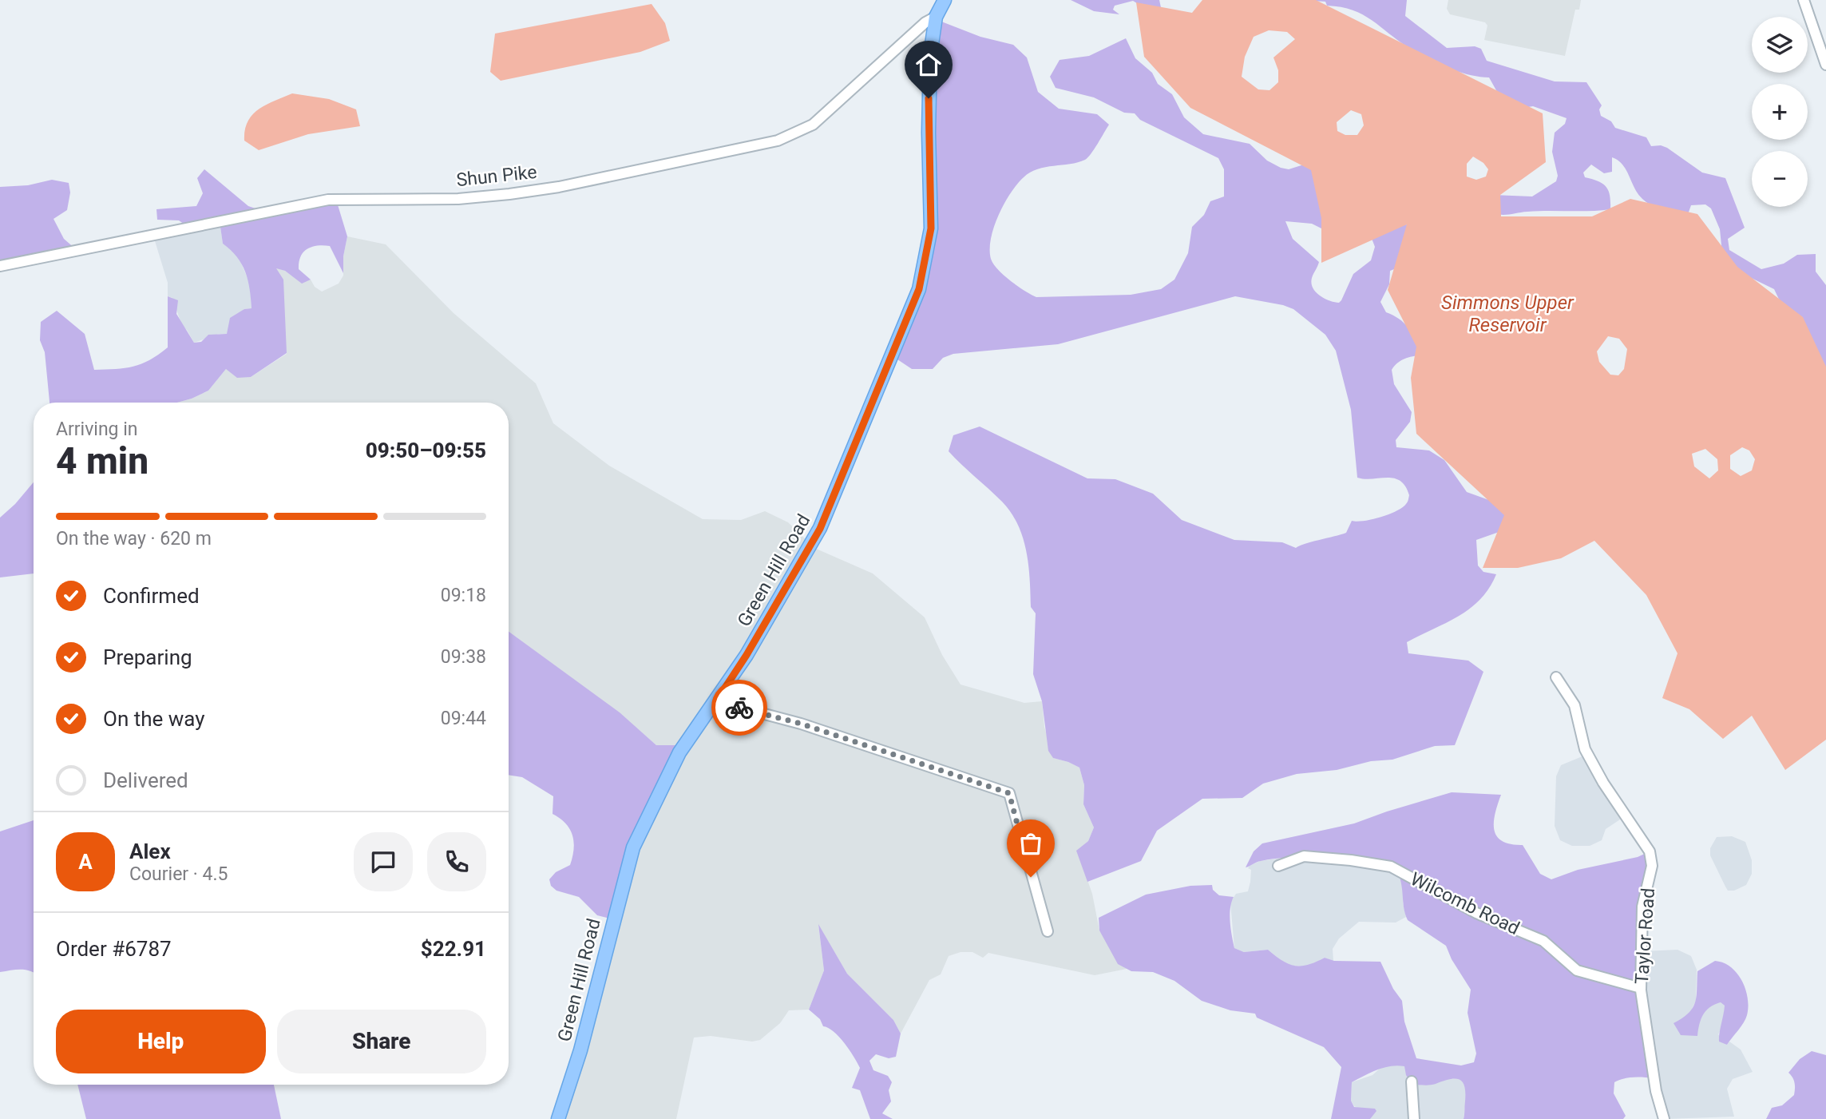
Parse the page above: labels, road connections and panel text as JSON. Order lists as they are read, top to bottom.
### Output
{
  "streets": {
    "main road": ["Shun Pike", "Green Hill Road"],
    "street": ["Wilcomb Road", "Taylor Road"]
  },
  "crossings": [
    ["Shun Pike", "Green Hill Road"],
    ["Wilcomb Road", "Taylor Road"]
  ],
  "water": ["Simmons Upper Reservoir"],
  "page": {
    "map_buttons": ["+", "−"],
    "heading": ["4 min", "Arriving in", "09:50–09:55"],
    "panel": [
      "Alex",
      "Courier · 4.5",
      "Order #6787",
      "$22.91"
    ],
    "bar": "On the way · 620 m",
    "list": [
      ["Confirmed", "09:18"],
      ["Preparing", "09:38"],
      ["On the way", "09:44"],
      "Delivered"
    ],
    "round": "A",
    "buttons": ["Help", "Share"]
  }
}
